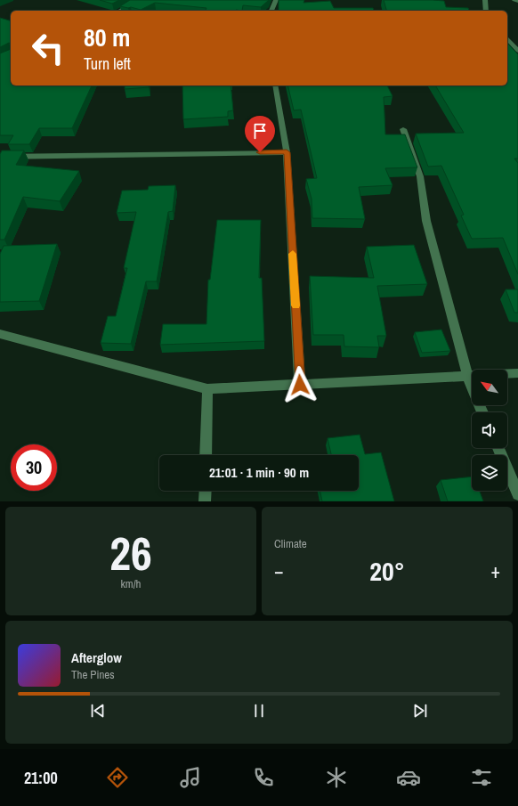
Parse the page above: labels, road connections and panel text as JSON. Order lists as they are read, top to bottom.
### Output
{
  "north": "top left",
  "page": {
    "turn": ["80 m", "Turn left"],
    "limit": "30",
    "trip": "21:01 · 1 min · 90 m",
    "tile": [
      ["26", "km/h"],
      "Climate"
    ],
    "heat": ["−", "20°", "+"],
    "song": ["Afterglow", "The Pines"],
    "tabs": "21:00"
  }
}
